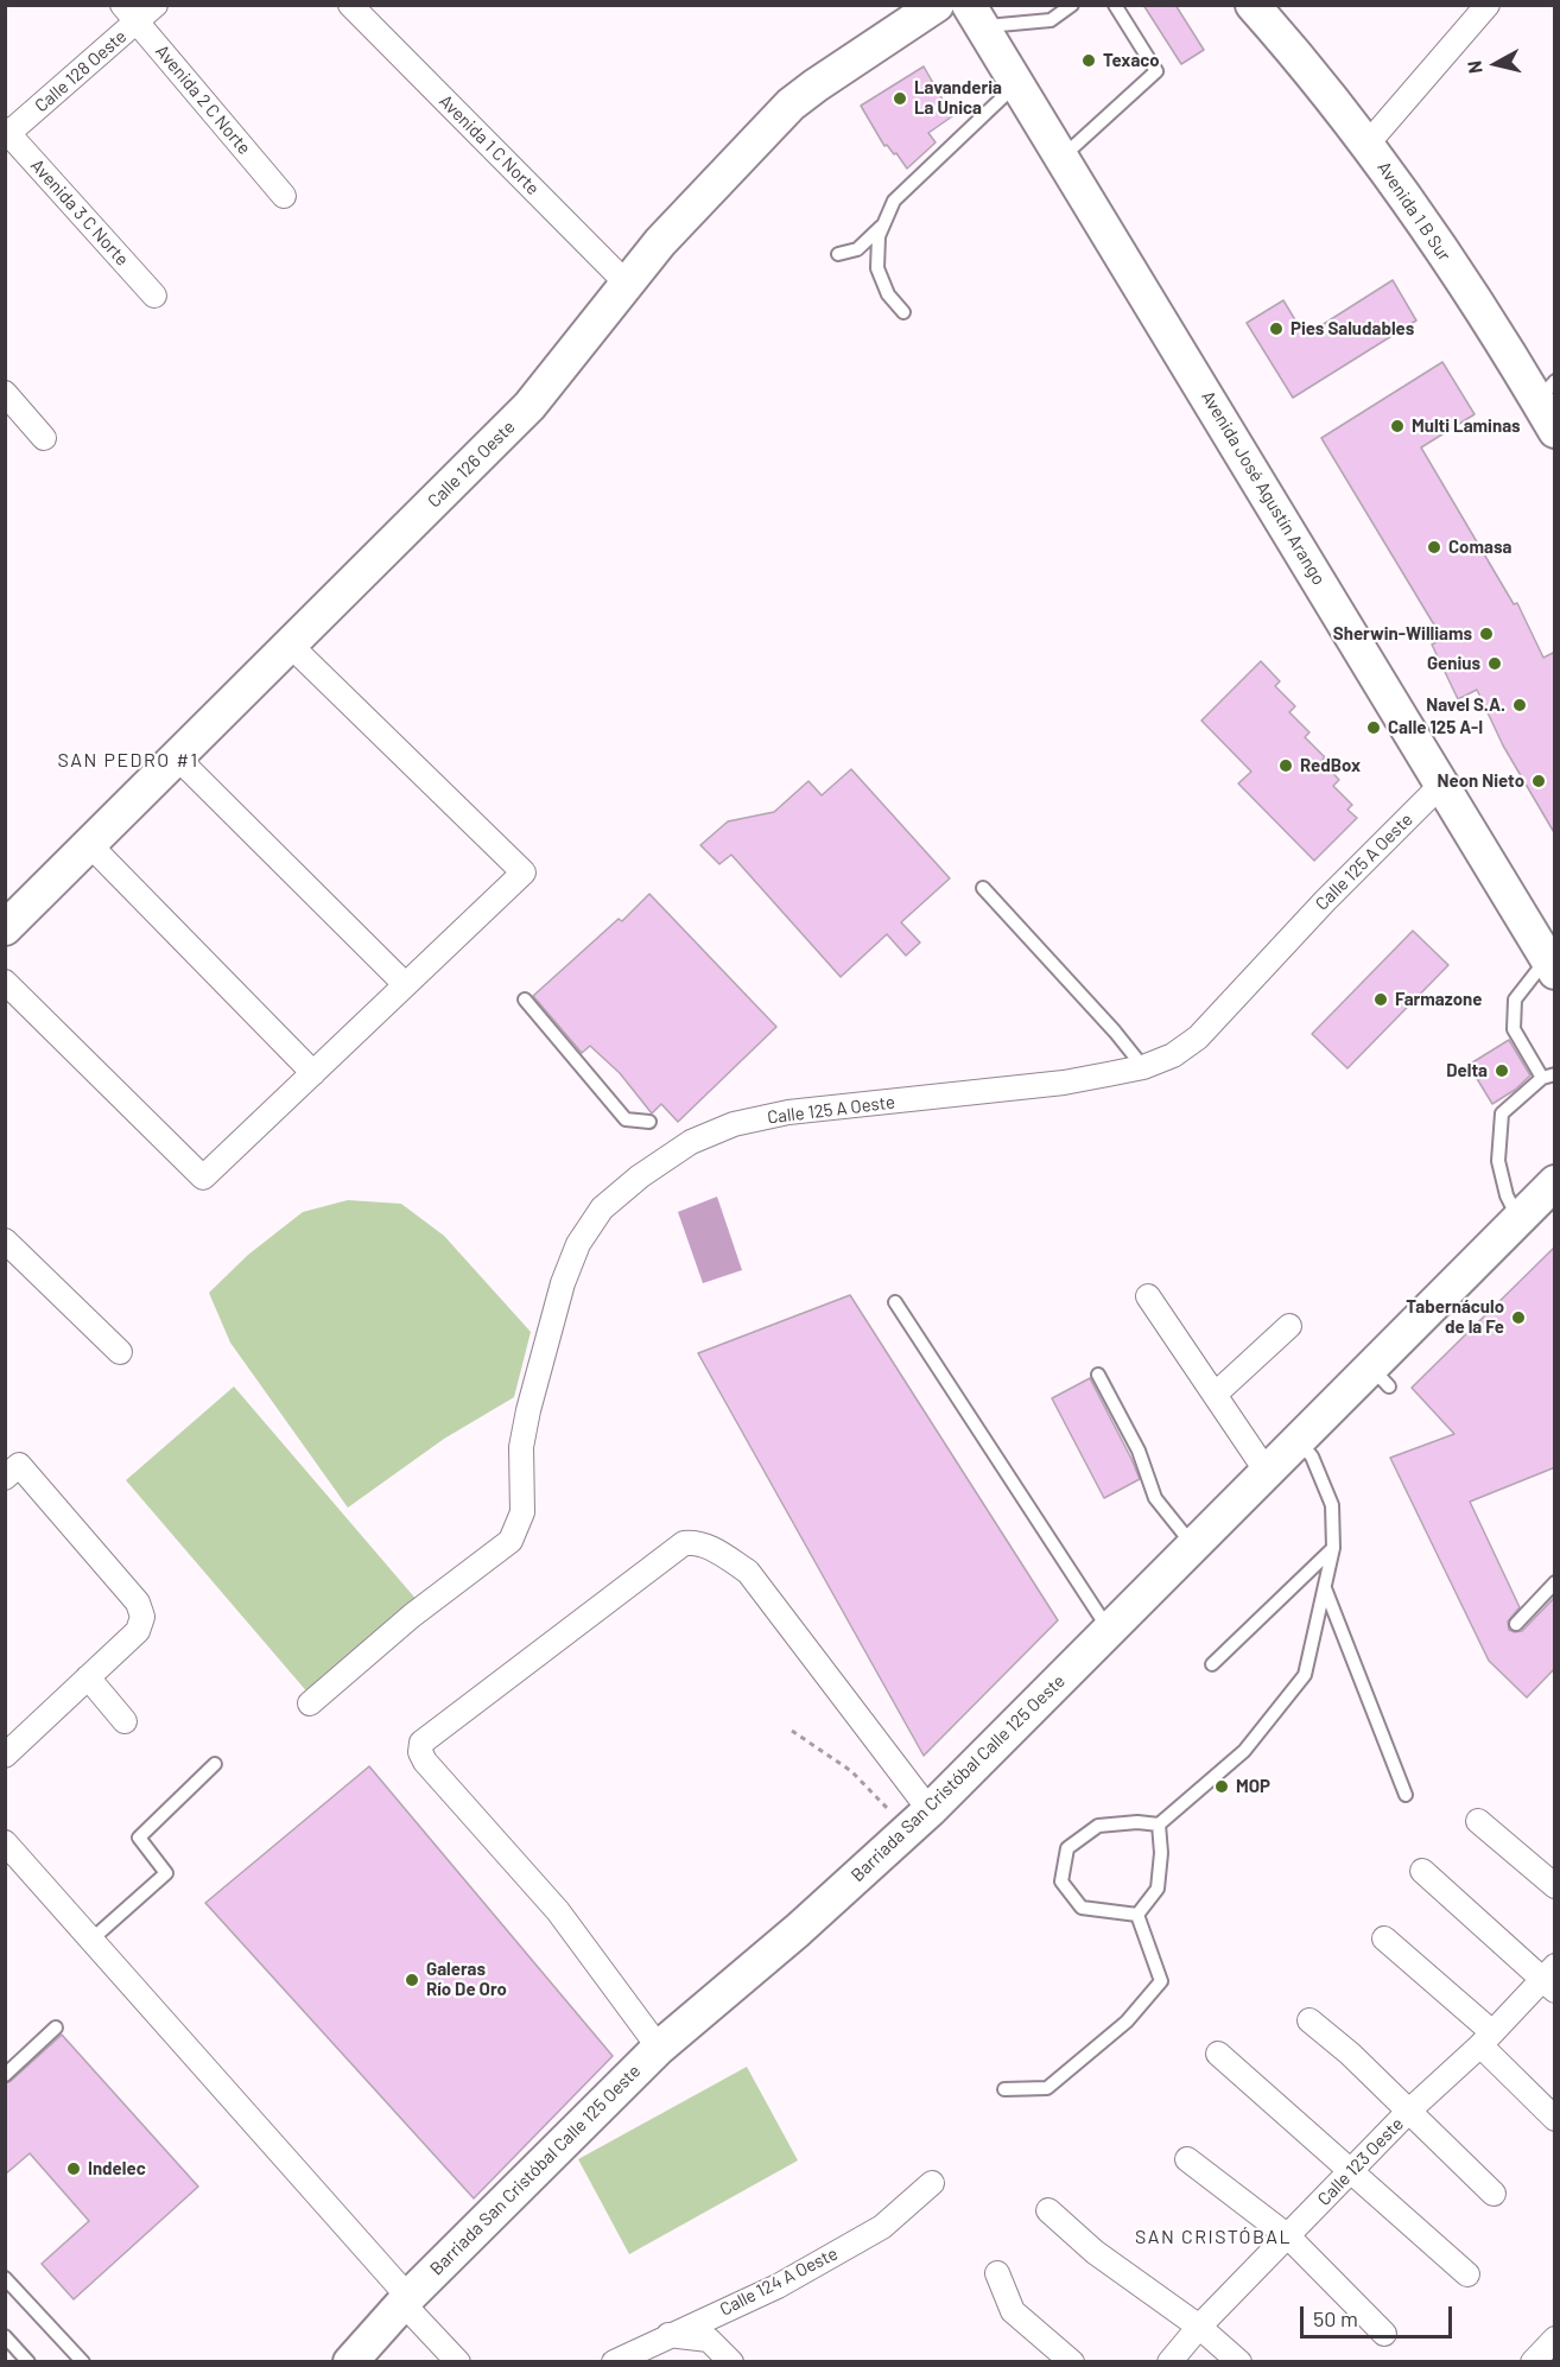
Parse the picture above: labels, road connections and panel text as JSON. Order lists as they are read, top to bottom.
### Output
{
  "streets": {
    "street": [
      "Calle 128 Oeste",
      "Avenida 2 C Norte",
      "Avenida 1 C Norte",
      "Avenida 1 B Sur",
      "Avenida 3 C Norte",
      "Calle 126 Oeste",
      "Avenida José Agustín Arango",
      "Calle 125 A Oeste",
      "Barriada San Cristóbal Calle 125 Oeste",
      "Calle 123 Oeste",
      "Calle 124 A Oeste"
    ]
  },
  "crossings": [
    ["Calle 128 Oeste", "Avenida 2 C Norte"],
    ["Calle 128 Oeste", "Avenida 3 C Norte"],
    ["Avenida 1 C Norte", "Calle 126 Oeste"],
    ["Avenida José Agustín Arango", "Calle 125 A Oeste"]
  ],
  "districts": ["SAN PEDRO #1", "SAN CRISTÓBAL"],
  "places": [
    "Texaco",
    "Lavanderia La Unica",
    "Pies Saludables",
    "Multi Laminas",
    "Comasa",
    "Sherwin-Williams",
    "Genius",
    "Navel S.A.",
    "Calle 125 A-I",
    "RedBox",
    "Neon Nieto",
    "Farmazone",
    "Delta",
    "Tabernáculo de la Fe",
    "MOP",
    "Galeras Río De Oro",
    "Indelec"
  ],
  "scale_bar": "50 m",
  "north": "left"
}
